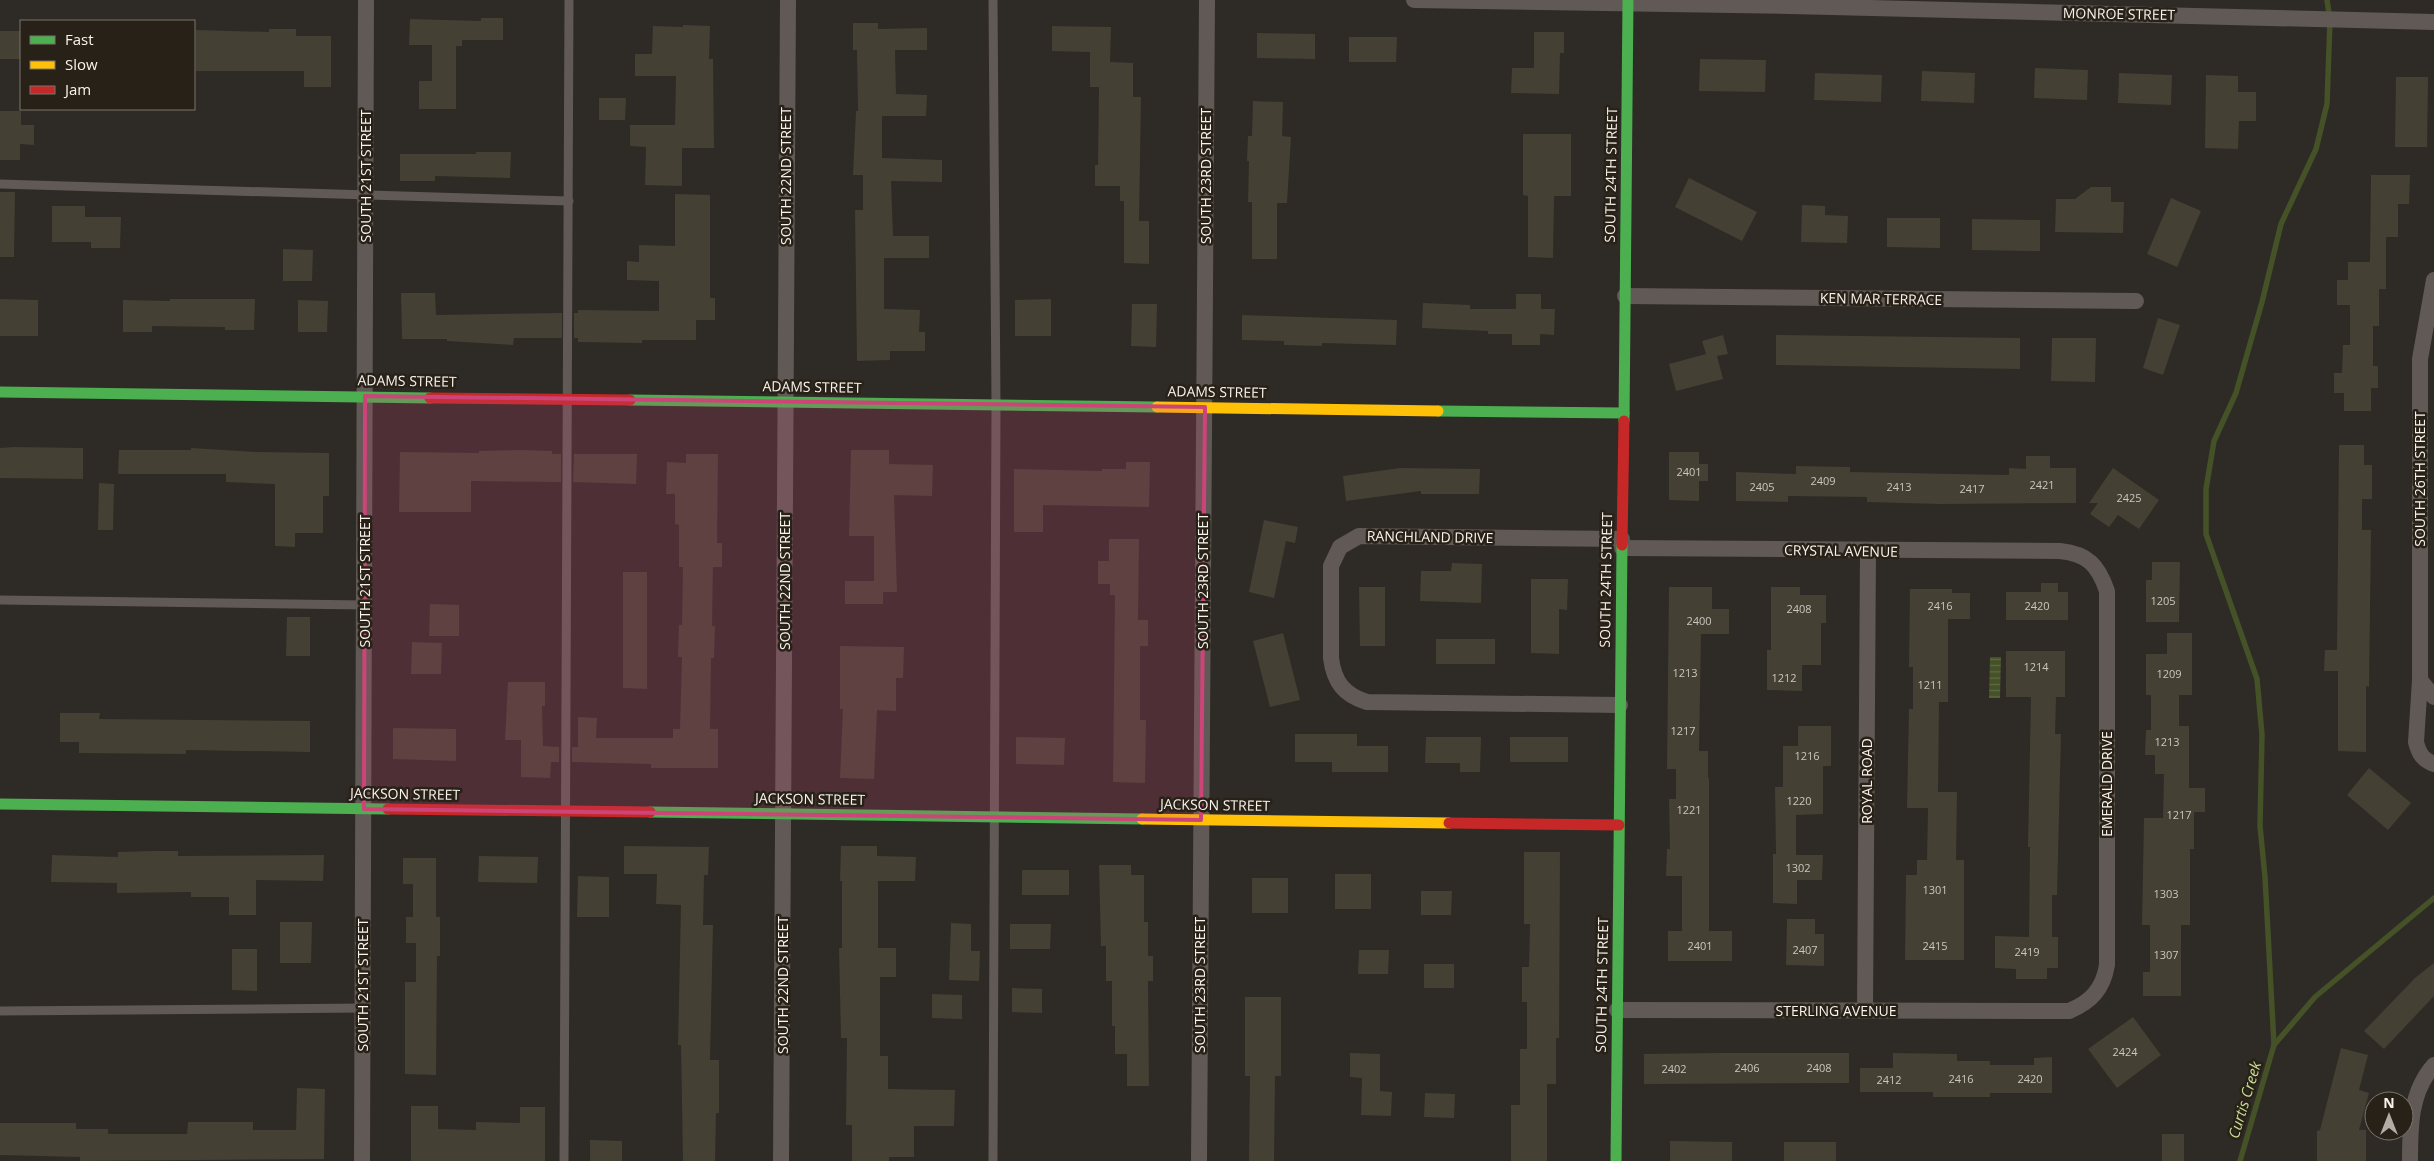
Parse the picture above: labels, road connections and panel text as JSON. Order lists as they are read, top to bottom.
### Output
{
  "streets": {
    "street": [
      "MONROE STREET",
      "SOUTH 24TH STREET",
      "SOUTH 21ST STREET",
      "SOUTH 22ND STREET",
      "SOUTH 23RD STREET",
      "KEN MAR TERRACE",
      "ADAMS STREET",
      "SOUTH 26TH STREET",
      "RANCHLAND DRIVE",
      "CRYSTAL AVENUE",
      "ROYAL ROAD",
      "EMERALD DRIVE",
      "JACKSON STREET",
      "STERLING AVENUE"
    ]
  },
  "crossings": [
    ["MONROE STREET", "SOUTH 24TH STREET"],
    ["SOUTH 24TH STREET", "KEN MAR TERRACE"],
    ["SOUTH 24TH STREET", "ADAMS STREET"],
    ["SOUTH 24TH STREET", "RANCHLAND DRIVE"],
    ["SOUTH 24TH STREET", "CRYSTAL AVENUE"],
    ["SOUTH 24TH STREET", "JACKSON STREET"],
    ["SOUTH 24TH STREET", "STERLING AVENUE"],
    ["SOUTH 21ST STREET", "ADAMS STREET"],
    ["SOUTH 21ST STREET", "JACKSON STREET"],
    ["SOUTH 22ND STREET", "ADAMS STREET"],
    ["SOUTH 22ND STREET", "JACKSON STREET"],
    ["SOUTH 23RD STREET", "ADAMS STREET"],
    ["SOUTH 23RD STREET", "JACKSON STREET"],
    ["RANCHLAND DRIVE", "CRYSTAL AVENUE"],
    ["CRYSTAL AVENUE", "ROYAL ROAD"],
    ["CRYSTAL AVENUE", "EMERALD DRIVE"],
    ["ROYAL ROAD", "STERLING AVENUE"],
    ["EMERALD DRIVE", "STERLING AVENUE"]
  ],
  "water": ["Curtis Creek"],
  "house_numbers": [
    "2401",
    "2409",
    "2421",
    "2405",
    "2413",
    "2417",
    "2425",
    "1205",
    "2416",
    "2420",
    "2408",
    "2400",
    "1214",
    "1213",
    "1209",
    "1212",
    "1211",
    "1217",
    "1213",
    "1216",
    "1220",
    "1221",
    "1217",
    "1302",
    "1301",
    "1303",
    "2401",
    "2415",
    "2407",
    "2419",
    "1307",
    "2424",
    "2406",
    "2408",
    "2402",
    "2416",
    "2420",
    "2412"
  ],
  "legend": ["Fast", "Slow", "Jam"],
  "north": "top"
}
